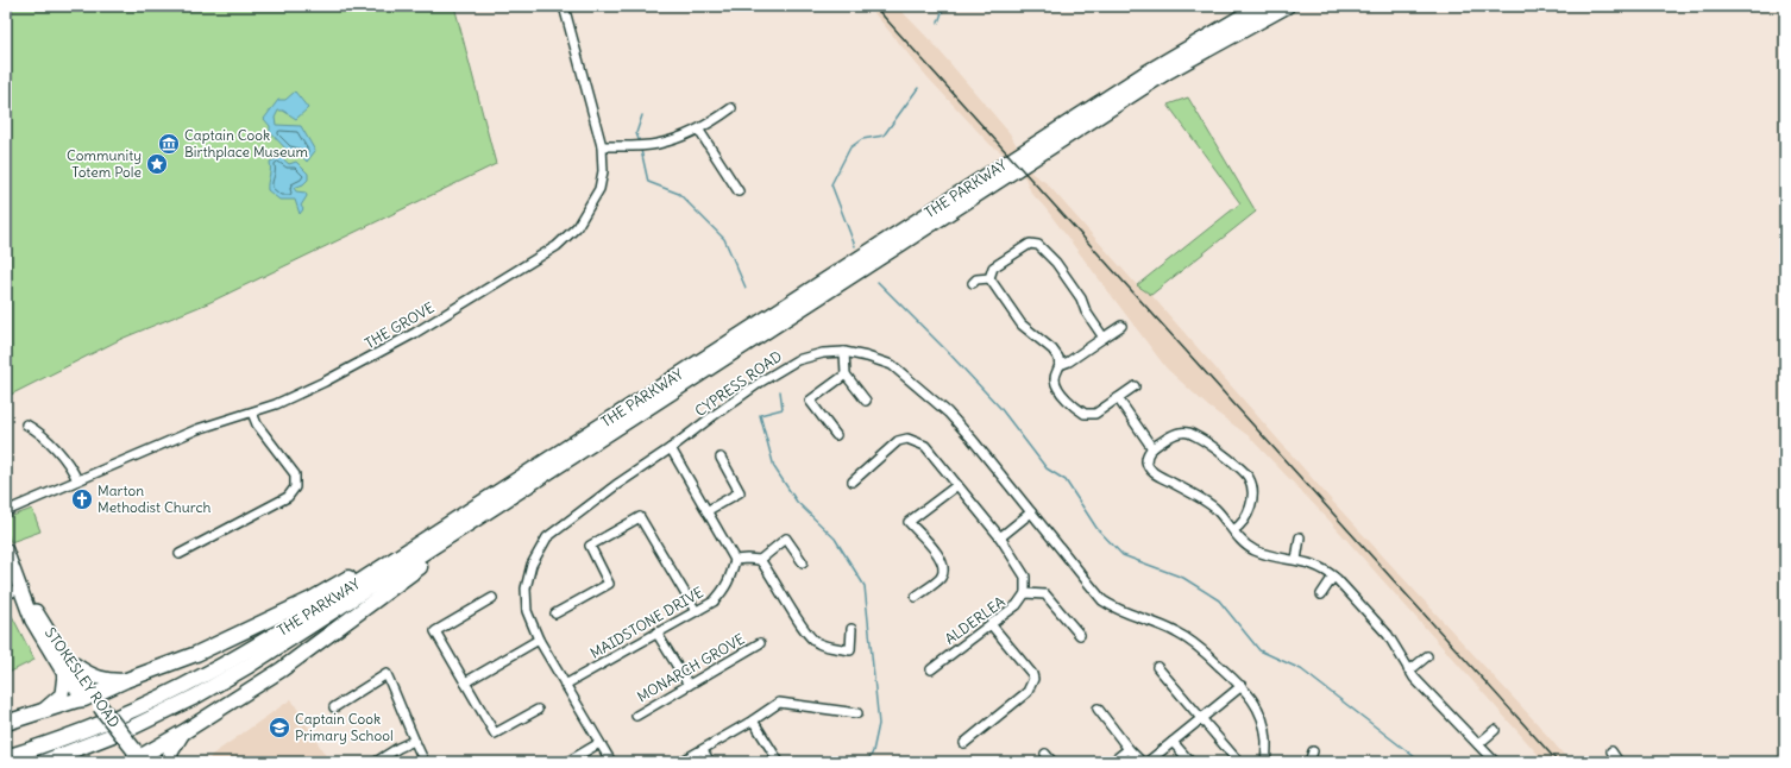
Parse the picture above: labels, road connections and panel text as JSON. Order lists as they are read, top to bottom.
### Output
{
  "streets": {
    "highway": ["THE PARKWAY", "STOKESLEY ROAD"],
    "street": [
      "THE GROVE",
      "CYPRESS ROAD",
      "ALDERLEA",
      "MAIDSTONE DRIVE",
      "MONARCH GROVE"
    ]
  },
  "crossings": [
    ["CYPRESS ROAD", "MAIDSTONE DRIVE"]
  ],
  "places": {
    "museum": ["Captain Cook Birthplace Museum"],
    "place": ["Community Totem Pole"],
    "church": ["Marton Methodist Church"],
    "school or university": ["Captain Cook Primary School"]
  }
}
